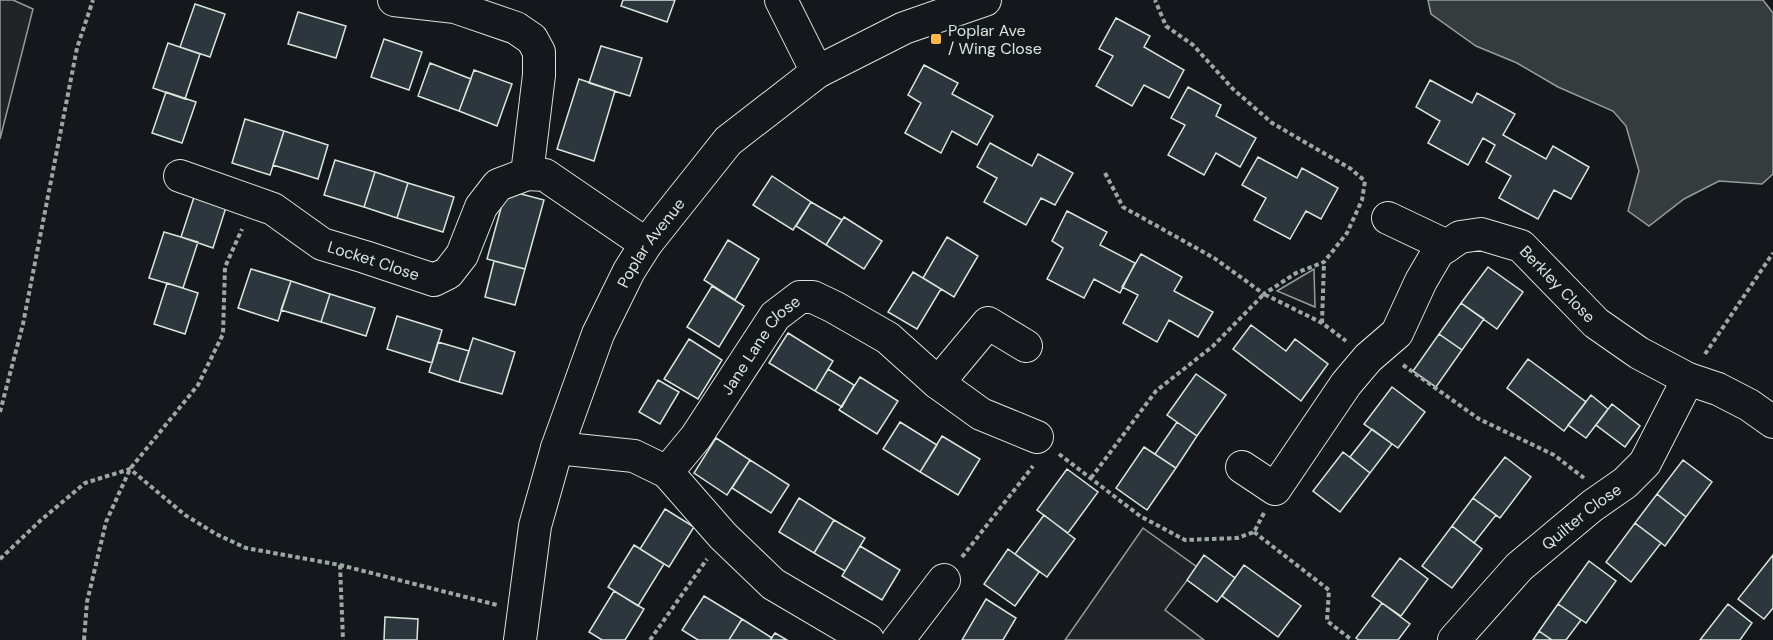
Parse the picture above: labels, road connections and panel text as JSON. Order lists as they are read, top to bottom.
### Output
{
  "streets": {
    "street": [
      "Poplar Avenue",
      "Locket Close",
      "Berkley Close",
      "Jane Lane Close",
      "Quilter Close"
    ]
  },
  "crossings": [
    ["Berkley Close", "Quilter Close"]
  ],
  "places": {
    "transit": ["Poplar Ave / Wing Close"]
  }
}
